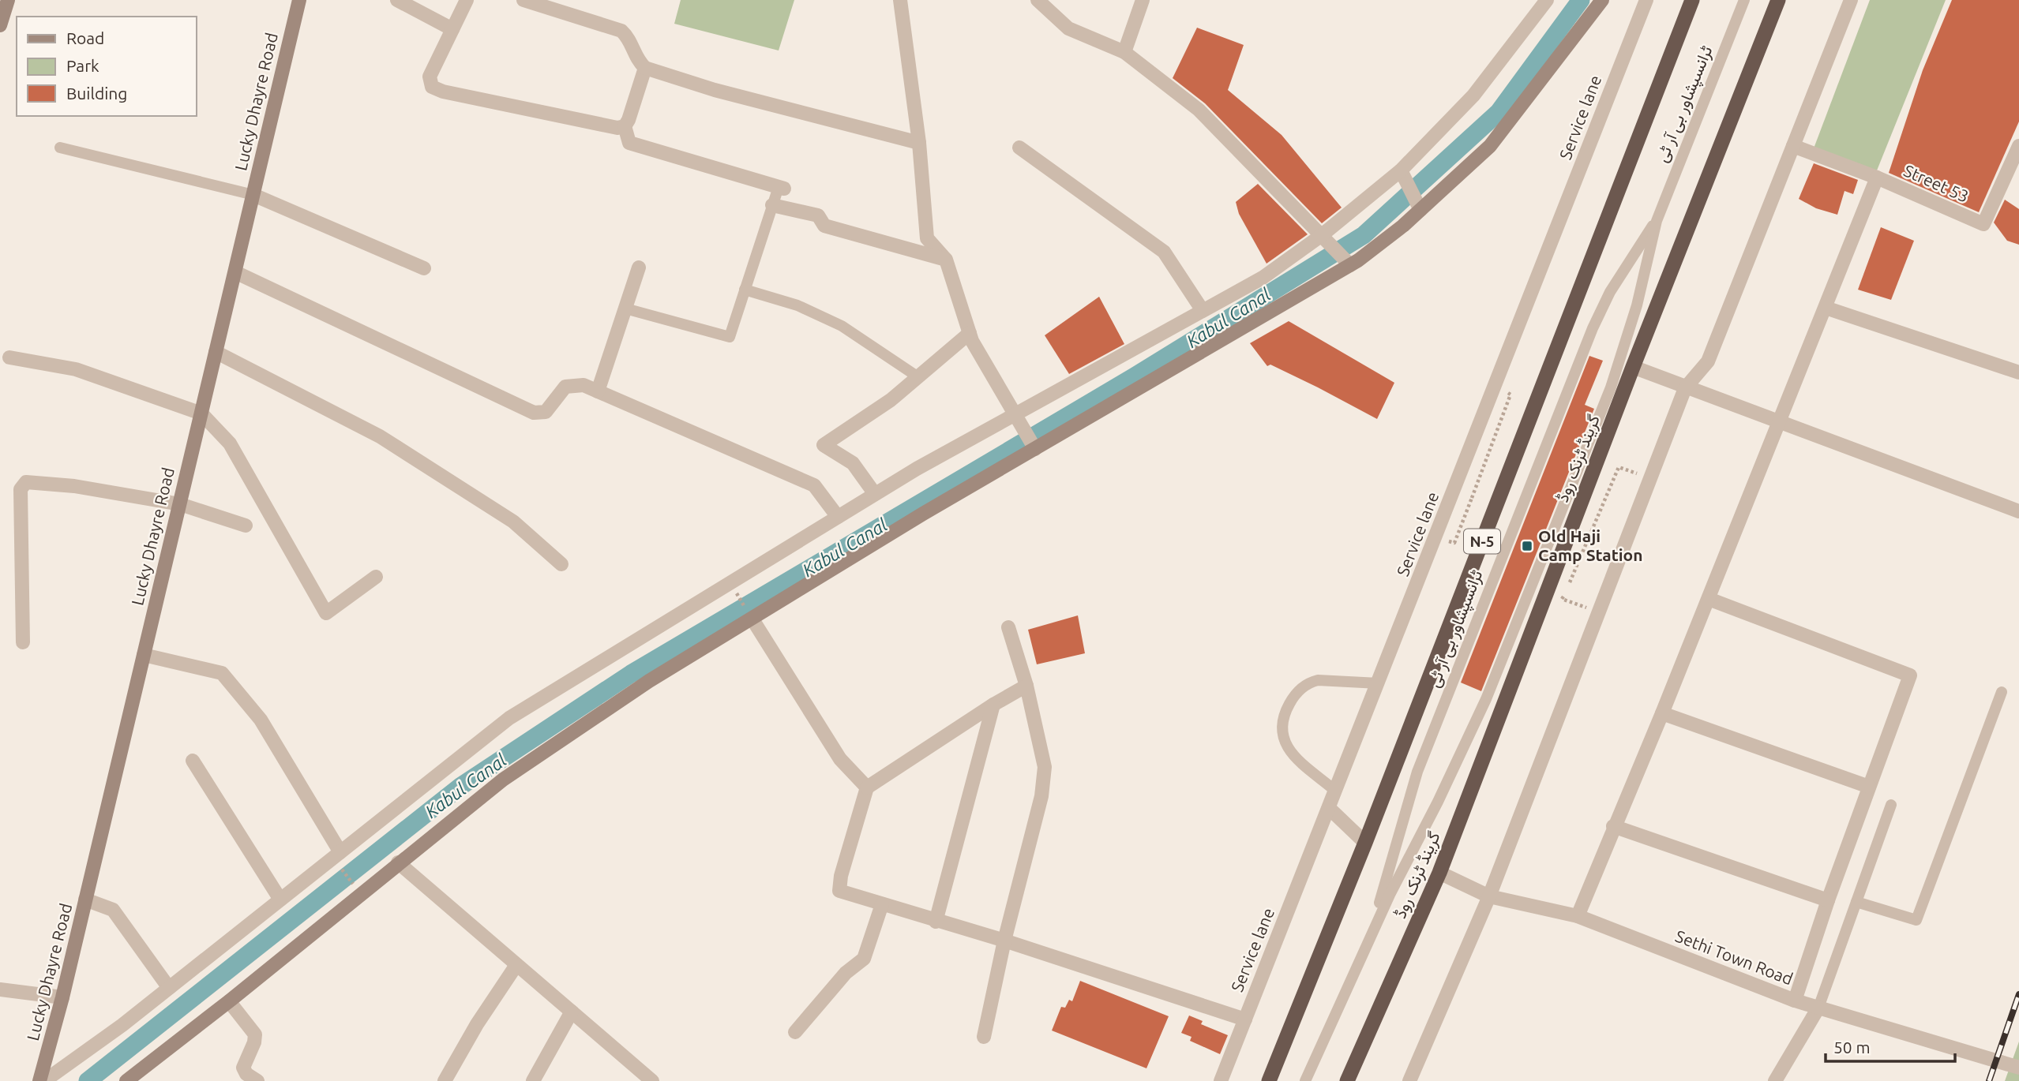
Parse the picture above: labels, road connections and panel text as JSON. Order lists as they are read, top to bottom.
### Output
{
  "streets": {
    "highway": ["گرینڈ ٹرنک روڈ", "N-5"],
    "main road": ["Lucky Dhayre Road"],
    "street": ["Service lane", "Street 53", "Sethi Town Road"],
    "lane": ["ٹرانسپشاور بی آر ٹی"]
  },
  "crossings": [
    ["گرینڈ ٹرنک روڈ", "Sethi Town Road"]
  ],
  "water": ["Kabul Canal"],
  "places": {
    "transit": ["Old Haji Camp Station"]
  },
  "legend": ["Road", "Park", "Building"],
  "scale_bar": "50 m"
}
